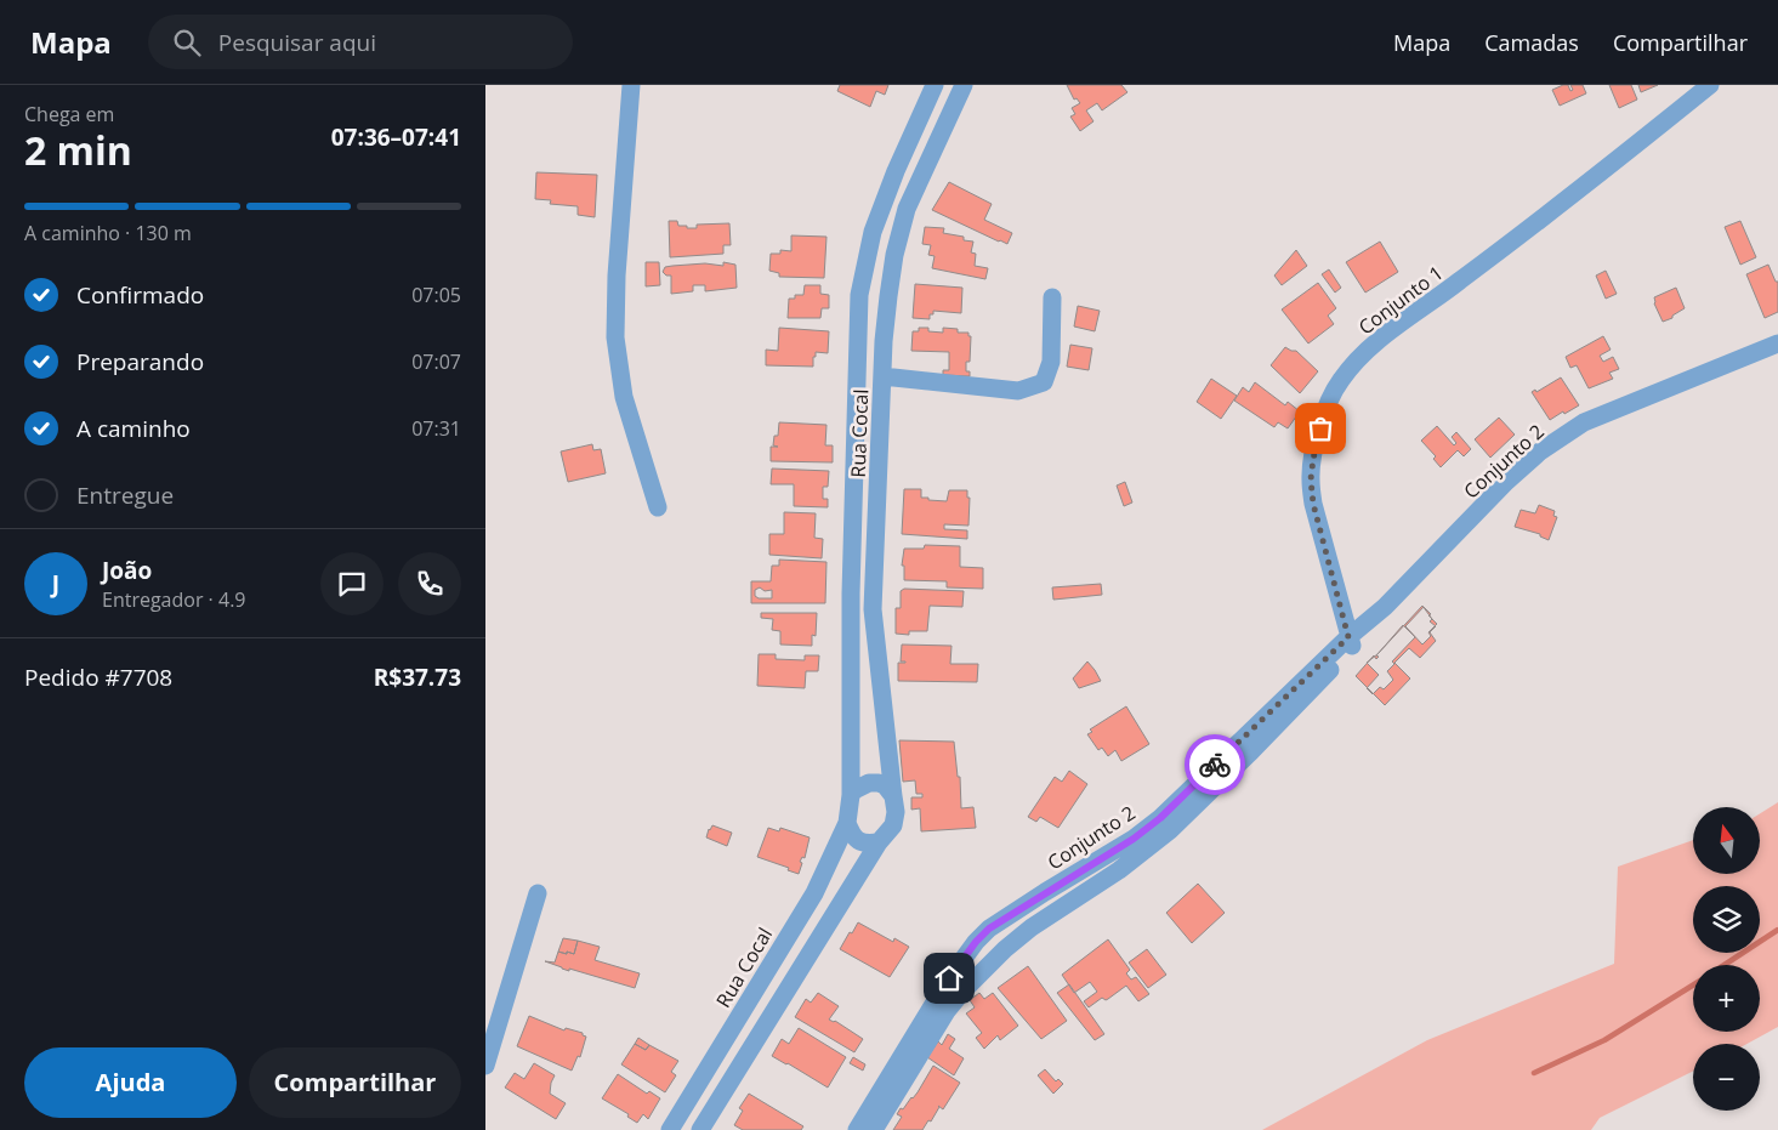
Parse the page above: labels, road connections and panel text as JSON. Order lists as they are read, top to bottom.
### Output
{
  "streets": {
    "street": ["Conjunto 1", "Rua Cocal", "Conjunto 2"]
  },
  "crossings": [
    ["Conjunto 1", "Conjunto 2"]
  ],
  "north": "top",
  "page": {
    "header": "Mapa",
    "search": "Pesquisar aqui",
    "nav": ["Mapa", "Camadas", "Compartilhar"],
    "heading": ["2 min", "Chega em", "07:36–07:41"],
    "panel": [
      "João",
      "Entregador · 4.9",
      "Pedido #7708",
      "R$37.73"
    ],
    "bar": "A caminho · 130 m",
    "list": [
      ["Confirmado", "07:05"],
      ["Preparando", "07:07"],
      ["A caminho", "07:31"],
      "Entregue"
    ],
    "round": "J",
    "map_buttons": ["+", "−"],
    "buttons": ["Ajuda", "Compartilhar"]
  }
}
